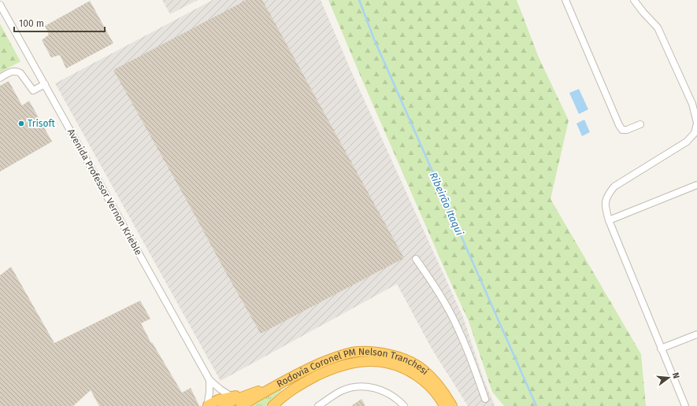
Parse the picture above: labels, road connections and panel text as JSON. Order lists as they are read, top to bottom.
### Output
{
  "streets": {
    "highway": ["Rodovia Coronel PM Nelson Tranchesi"],
    "street": ["Avenida Professor Vernon Krieble"]
  },
  "crossings": [
    ["Avenida Professor Vernon Krieble", "Rodovia Coronel PM Nelson Tranchesi"]
  ],
  "water": ["Ribeirão Itaqui"],
  "places": ["Trisoft"],
  "scale_bar": "100 m",
  "north": "right"
}
